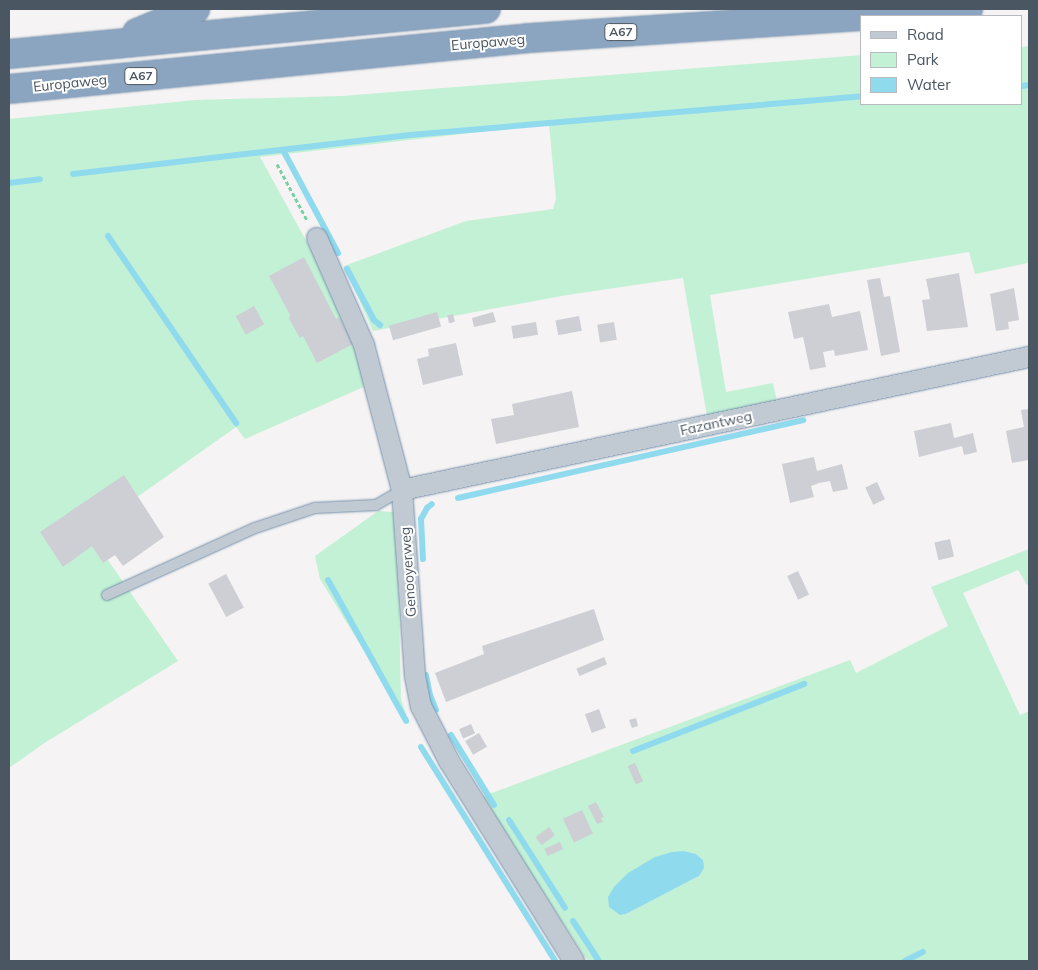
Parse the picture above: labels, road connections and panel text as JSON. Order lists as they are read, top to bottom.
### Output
{
  "streets": {
    "highway": ["A67", "Europaweg"],
    "street": ["Fazantweg", "Genooyerweg"]
  },
  "crossings": [
    ["Fazantweg", "Genooyerweg"]
  ],
  "legend": ["Road", "Park", "Water"]
}
